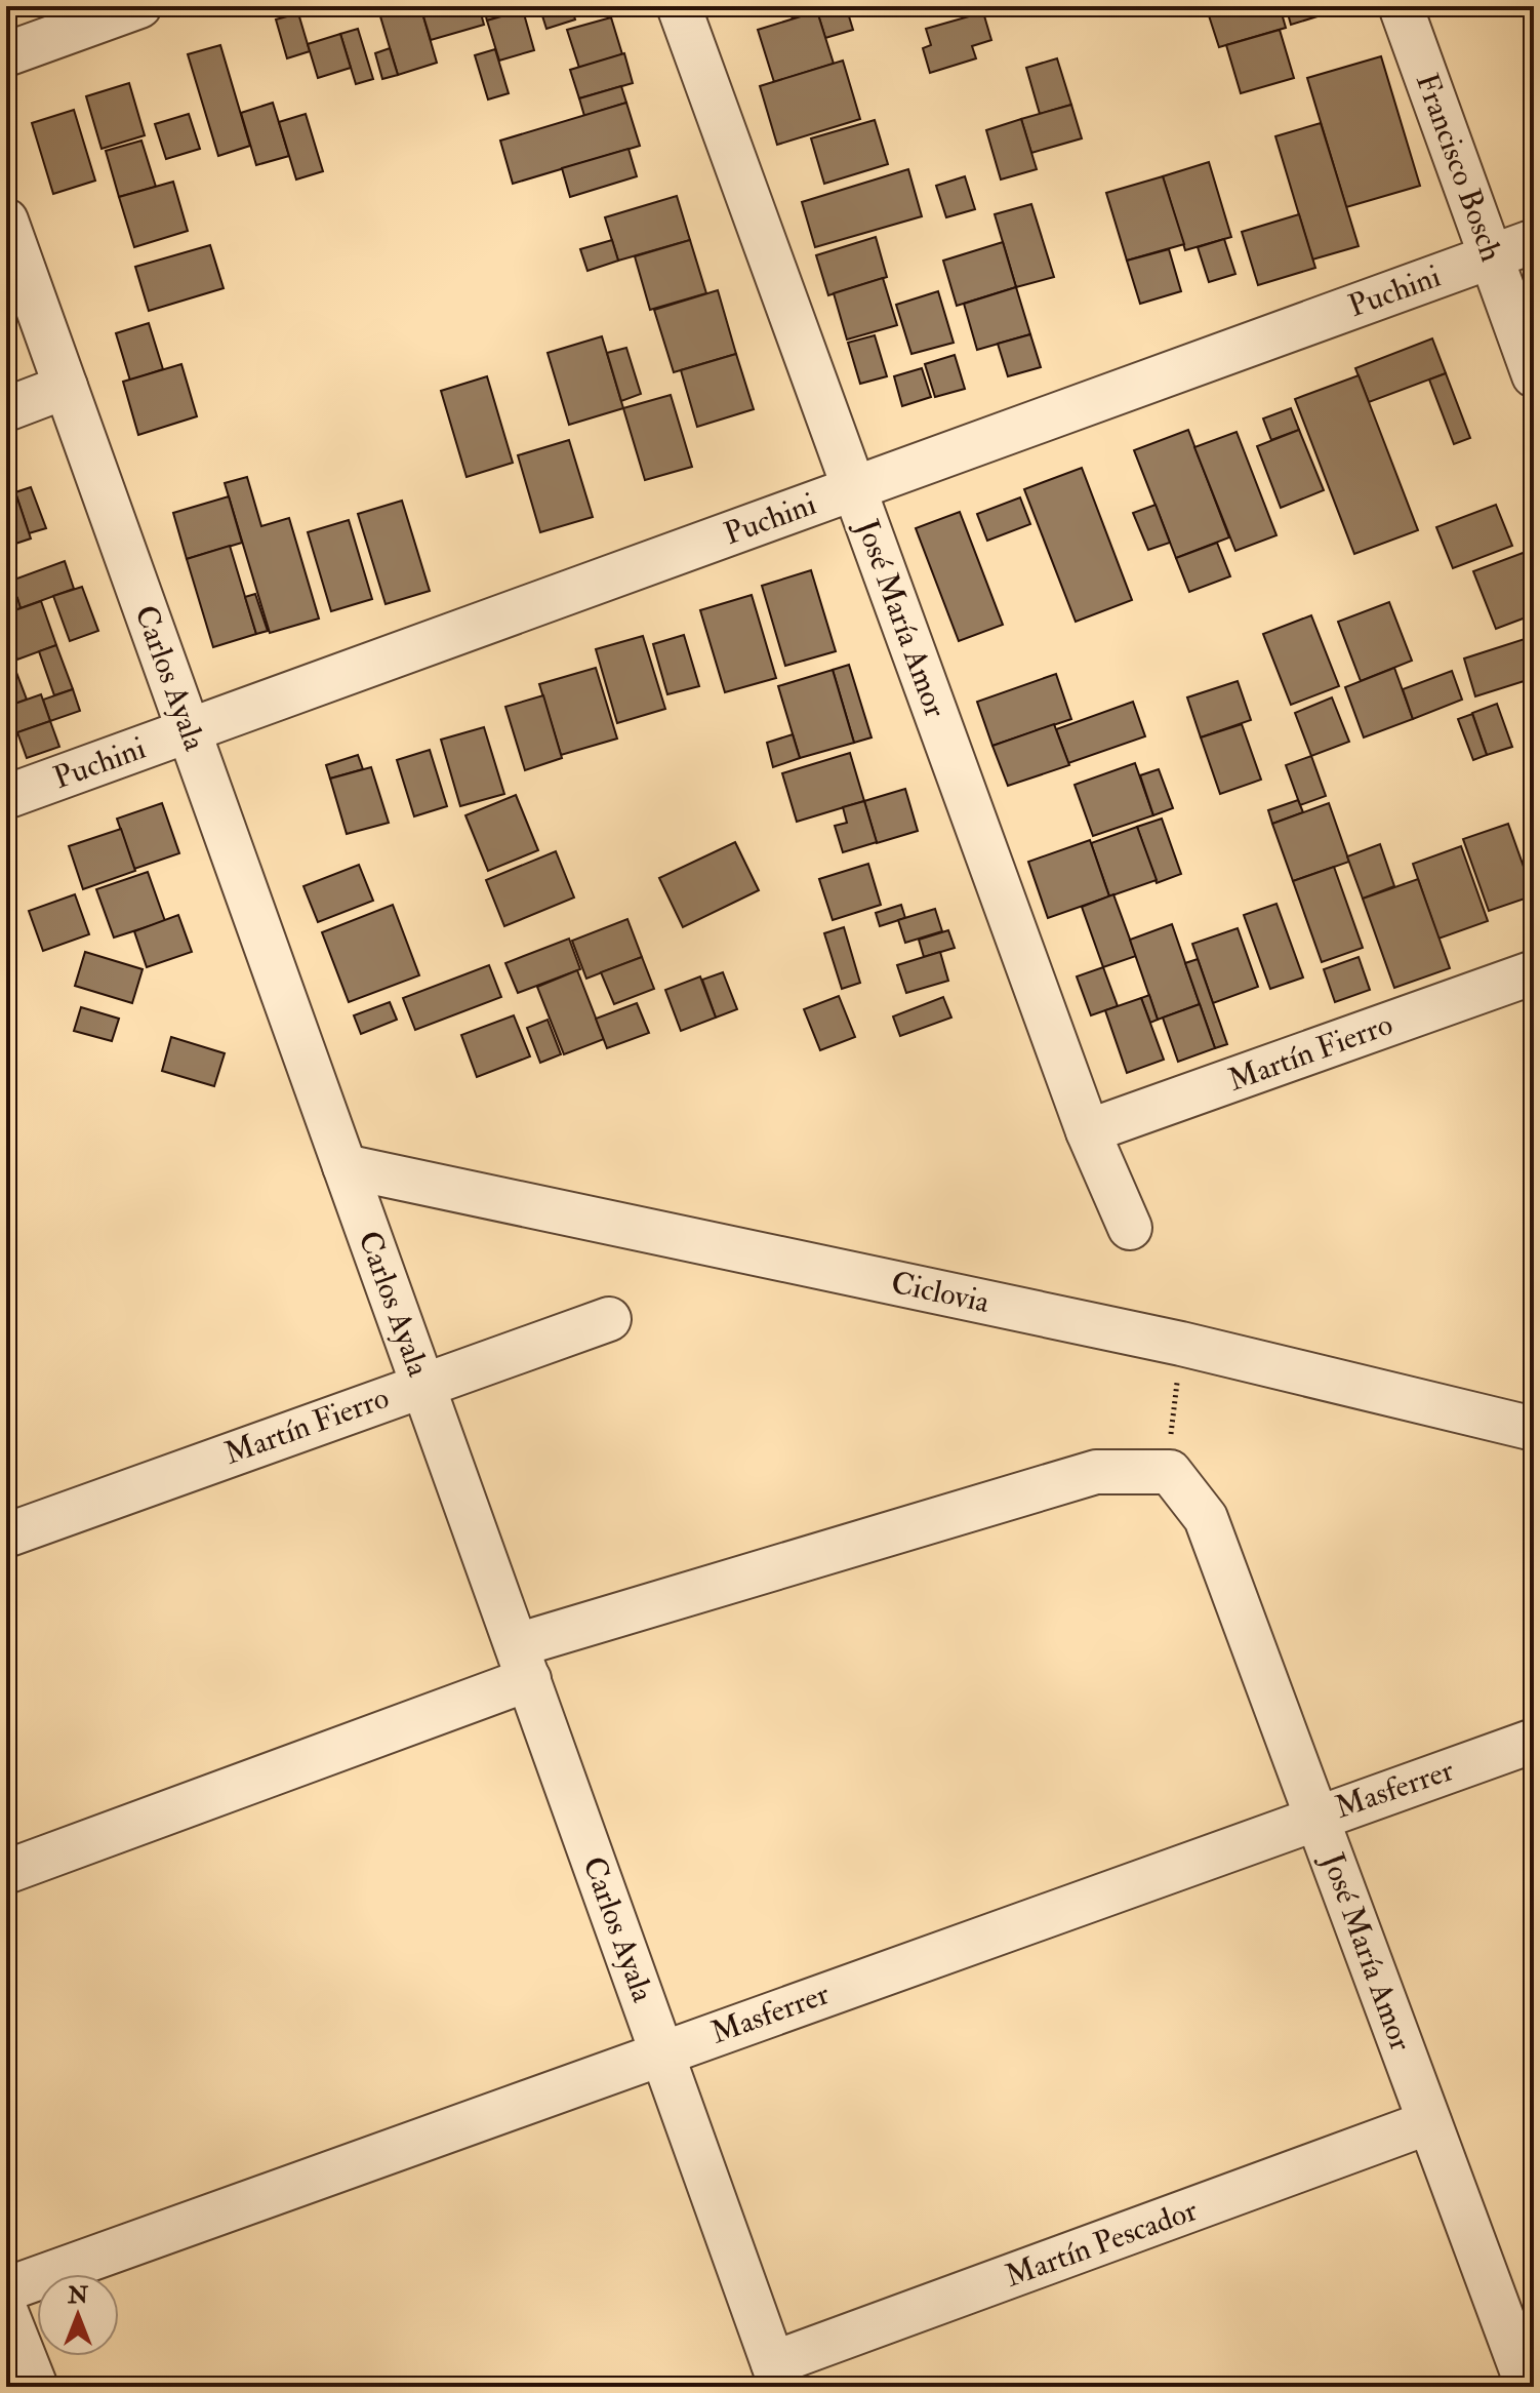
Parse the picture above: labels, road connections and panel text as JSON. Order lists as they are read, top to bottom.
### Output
{
  "streets": {
    "street": [
      "Francisco Bosch",
      "Puchini",
      "José María Amor",
      "Carlos Ayala",
      "Martín Fierro",
      "Ciclovia",
      "Masferrer",
      "Martín Pescador"
    ]
  },
  "crossings": [
    ["Francisco Bosch", "Puchini"],
    ["Puchini", "José María Amor"],
    ["Puchini", "Carlos Ayala"],
    ["José María Amor", "Martín Fierro"],
    ["José María Amor", "Masferrer"],
    ["José María Amor", "Martín Pescador"],
    ["Carlos Ayala", "Martín Fierro"],
    ["Carlos Ayala", "Ciclovia"],
    ["Carlos Ayala", "Masferrer"],
    ["Carlos Ayala", "Martín Pescador"]
  ],
  "north": "top"
}
